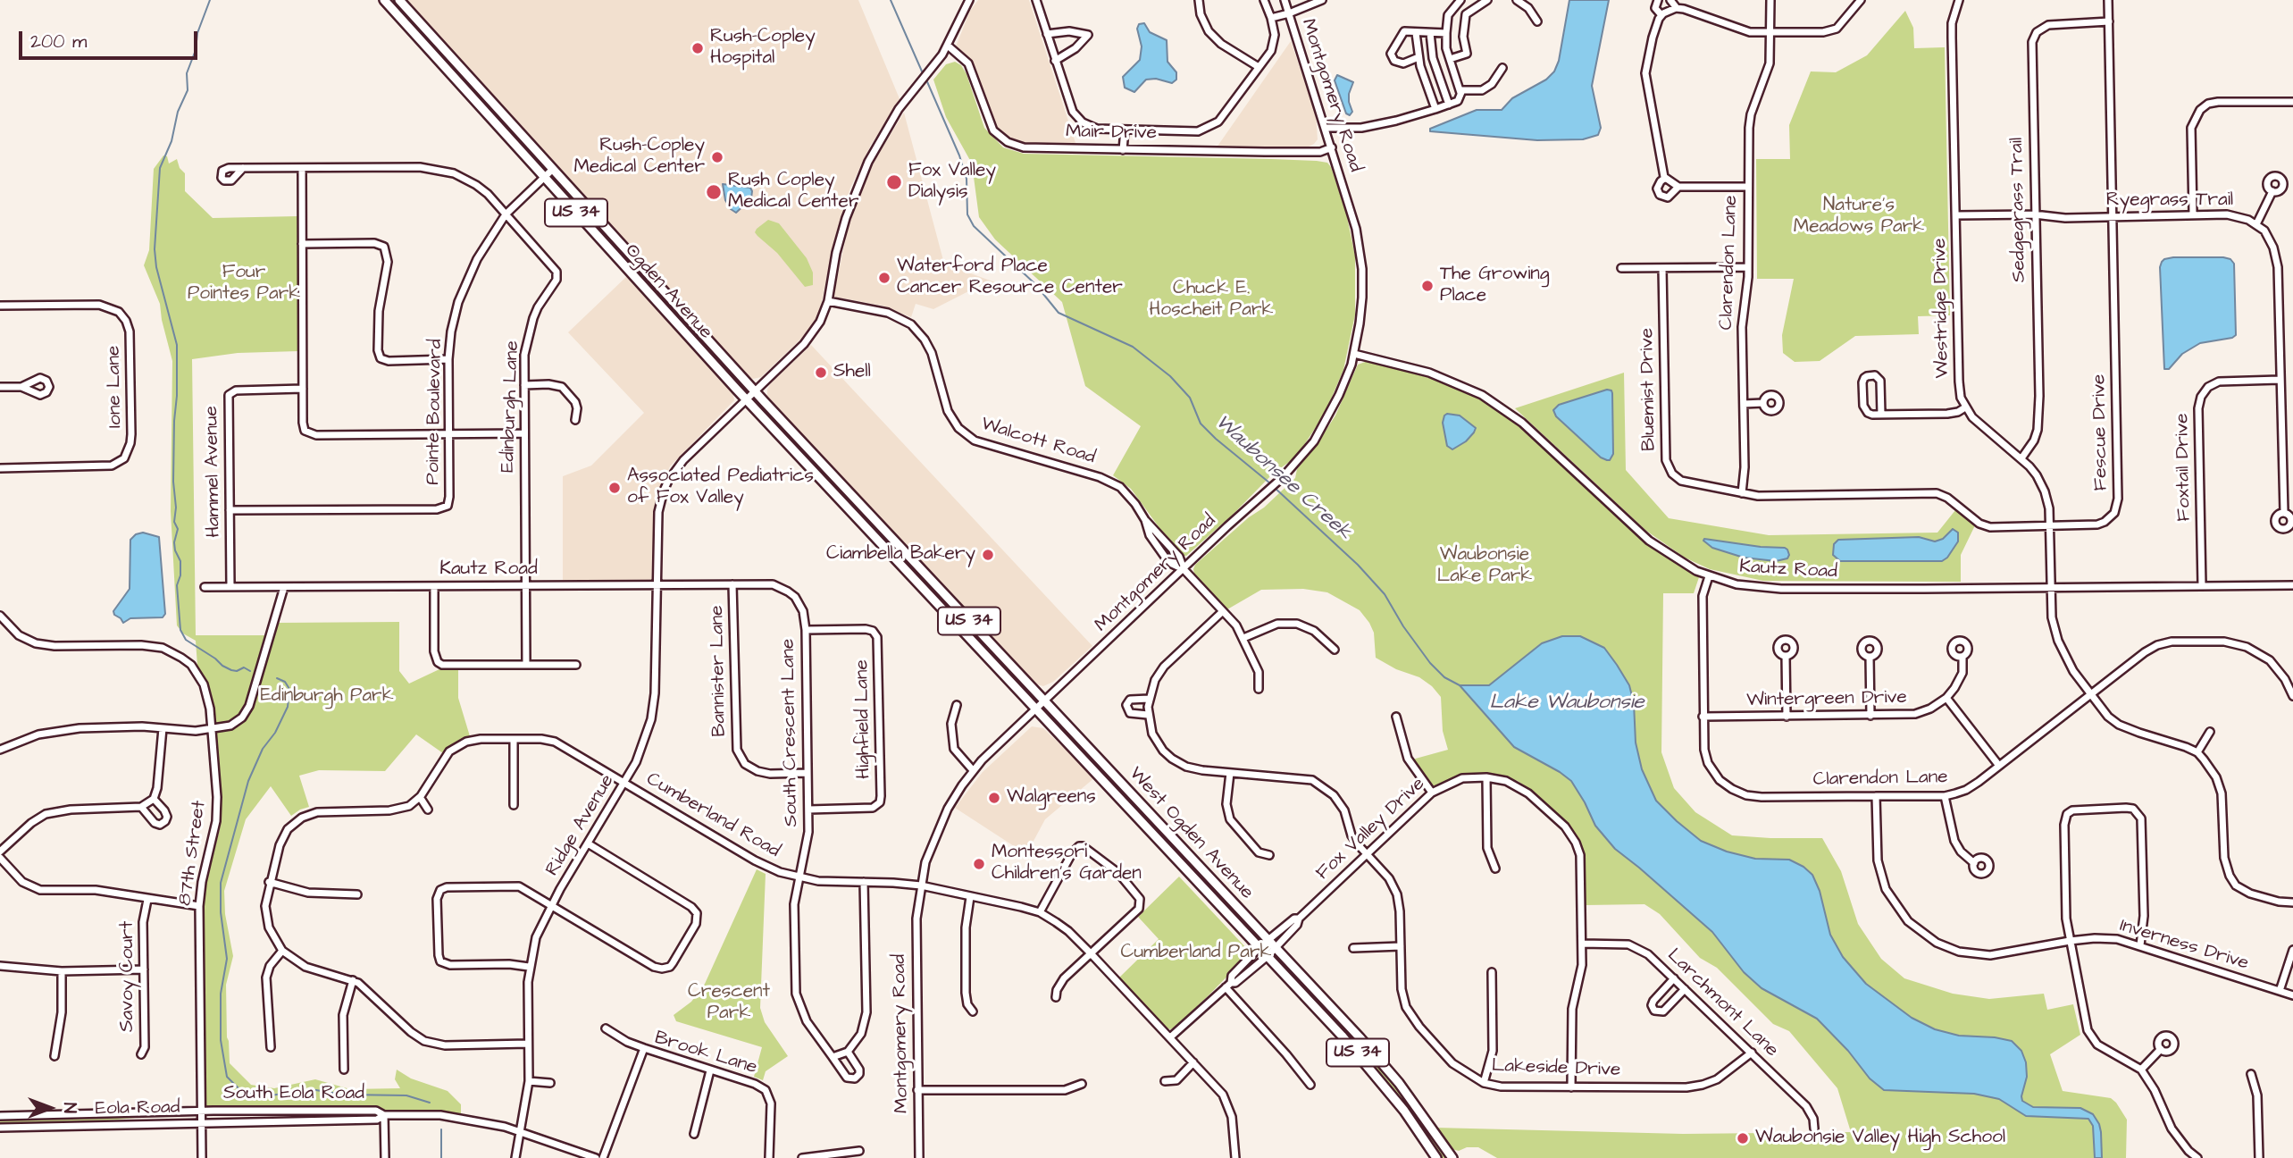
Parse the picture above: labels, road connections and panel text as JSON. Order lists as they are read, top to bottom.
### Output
{
  "streets": {
    "main road": ["US 34", "Ogden Avenue", "West Ogden Avenue"],
    "street": [
      "Montgomery Road",
      "Mair Drive",
      "Ryegrass Trail",
      "Sedgegrass Trail",
      "Clarendon Lane",
      "Westridge Drive",
      "Ione Lane",
      "Bluemist Drive",
      "Edinburgh Lane",
      "Pointe Boulevard",
      "Fescue Drive",
      "Walcott Road",
      "Foxtail Drive",
      "Hammel Avenue",
      "Kautz Road",
      "Bannister Lane",
      "Wintergreen Drive",
      "Highfield Lane",
      "South Crescent Lane",
      "Cumberland Road",
      "Ridge Avenue",
      "Fox Valley Drive",
      "87th Street",
      "Inverness Drive",
      "Savoy Court",
      "Larchmont Lane",
      "Brook Lane",
      "Lakeside Drive",
      "South Eola Road",
      "Eola Road"
    ]
  },
  "crossings": [
    ["Montgomery Road", "Mair Drive"],
    ["Montgomery Road", "Walcott Road"],
    ["Montgomery Road", "Kautz Road"],
    ["Montgomery Road", "Cumberland Road"],
    ["Montgomery Road", "West Ogden Avenue"],
    ["Mair Drive", "Ridge Avenue"],
    ["Ryegrass Trail", "Sedgegrass Trail"],
    ["Ryegrass Trail", "Westridge Drive"],
    ["Ryegrass Trail", "Fescue Drive"],
    ["Ryegrass Trail", "Foxtail Drive"],
    ["Sedgegrass Trail", "Fescue Drive"],
    ["Clarendon Lane", "Bluemist Drive"],
    ["Clarendon Lane", "Fescue Drive"],
    ["Clarendon Lane", "Kautz Road"],
    ["Clarendon Lane", "Wintergreen Drive"],
    ["Clarendon Lane", "Inverness Drive"],
    ["Ogden Avenue", "Pointe Boulevard"],
    ["Ogden Avenue", "Ridge Avenue"],
    ["Ogden Avenue", "West Ogden Avenue"],
    ["Bluemist Drive", "Fescue Drive"],
    ["Edinburgh Lane", "Pointe Boulevard"],
    ["Edinburgh Lane", "Kautz Road"],
    ["Pointe Boulevard", "Hammel Avenue"],
    ["Walcott Road", "Ridge Avenue"],
    ["Walcott Road", "Lakeside Drive"],
    ["Foxtail Drive", "Kautz Road"],
    ["Hammel Avenue", "Kautz Road"],
    ["Kautz Road", "Bannister Lane"],
    ["Kautz Road", "South Crescent Lane"],
    ["Kautz Road", "Ridge Avenue"],
    ["Bannister Lane", "South Crescent Lane"],
    ["Highfield Lane", "South Crescent Lane"],
    ["South Crescent Lane", "Cumberland Road"],
    ["Cumberland Road", "Ridge Avenue"],
    ["Cumberland Road", "Fox Valley Drive"],
    ["Ridge Avenue", "South Eola Road"],
    ["Fox Valley Drive", "West Ogden Avenue"],
    ["Fox Valley Drive", "Larchmont Lane"],
    ["Fox Valley Drive", "Lakeside Drive"],
    ["87th Street", "South Eola Road"],
    ["87th Street", "Eola Road"],
    ["Larchmont Lane", "Lakeside Drive"],
    ["South Eola Road", "Eola Road"]
  ],
  "water": ["Waubonsee Creek", "Lake Waubonsie"],
  "parks": [
    "Nature's Meadows Park",
    "Four Pointes Park",
    "Chuck E. Hoscheit Park",
    "Waubonsie Lake Park",
    "Edinburgh Park",
    "Cumberland Park",
    "Crescent Park"
  ],
  "places": [
    "Rush-Copley Hospital",
    "Rush-Copley Medical Center",
    "Fox Valley Dialysis",
    "Rush Copley Medical Center",
    "Waterford Place Cancer Resource Center",
    "The Growing Place",
    "Shell",
    "Associated Pediatrics of Fox Valley",
    "Ciambella Bakery",
    "Walgreens",
    "Montessori Children's Garden",
    "Waubonsie Valley High School"
  ],
  "scale_bar": "200 m",
  "north": "right"
}
